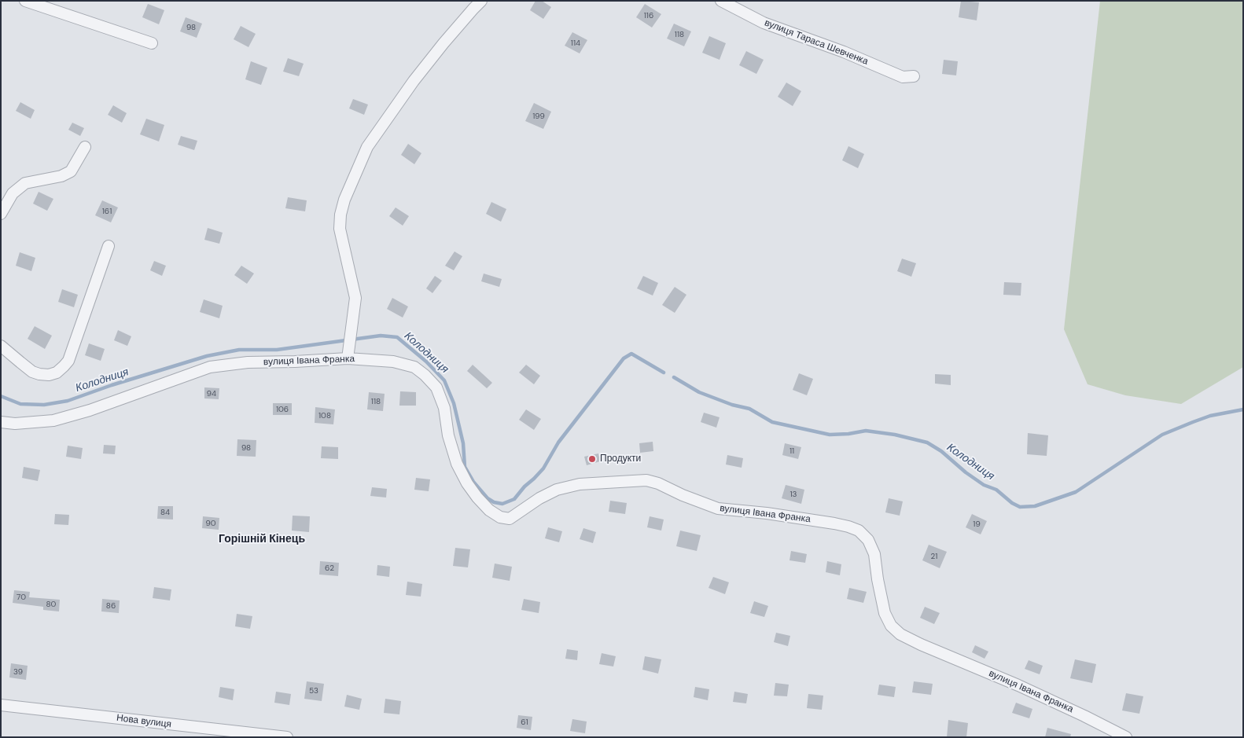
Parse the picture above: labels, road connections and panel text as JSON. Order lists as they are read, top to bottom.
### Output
{
  "streets": {
    "street": ["вулиця Тараса Шевченка", "вулиця Івана Франка", "Нова вулиця"]
  },
  "districts": ["Горішній Кінець"],
  "water": ["Колодниця"],
  "places": ["Продукти"],
  "house_numbers": [
    "116",
    "98",
    "118",
    "114",
    "199",
    "161",
    "94",
    "118",
    "106",
    "108",
    "98",
    "11",
    "13",
    "84",
    "90",
    "19",
    "21",
    "62",
    "70",
    "80",
    "86",
    "39",
    "53",
    "61"
  ]
}
